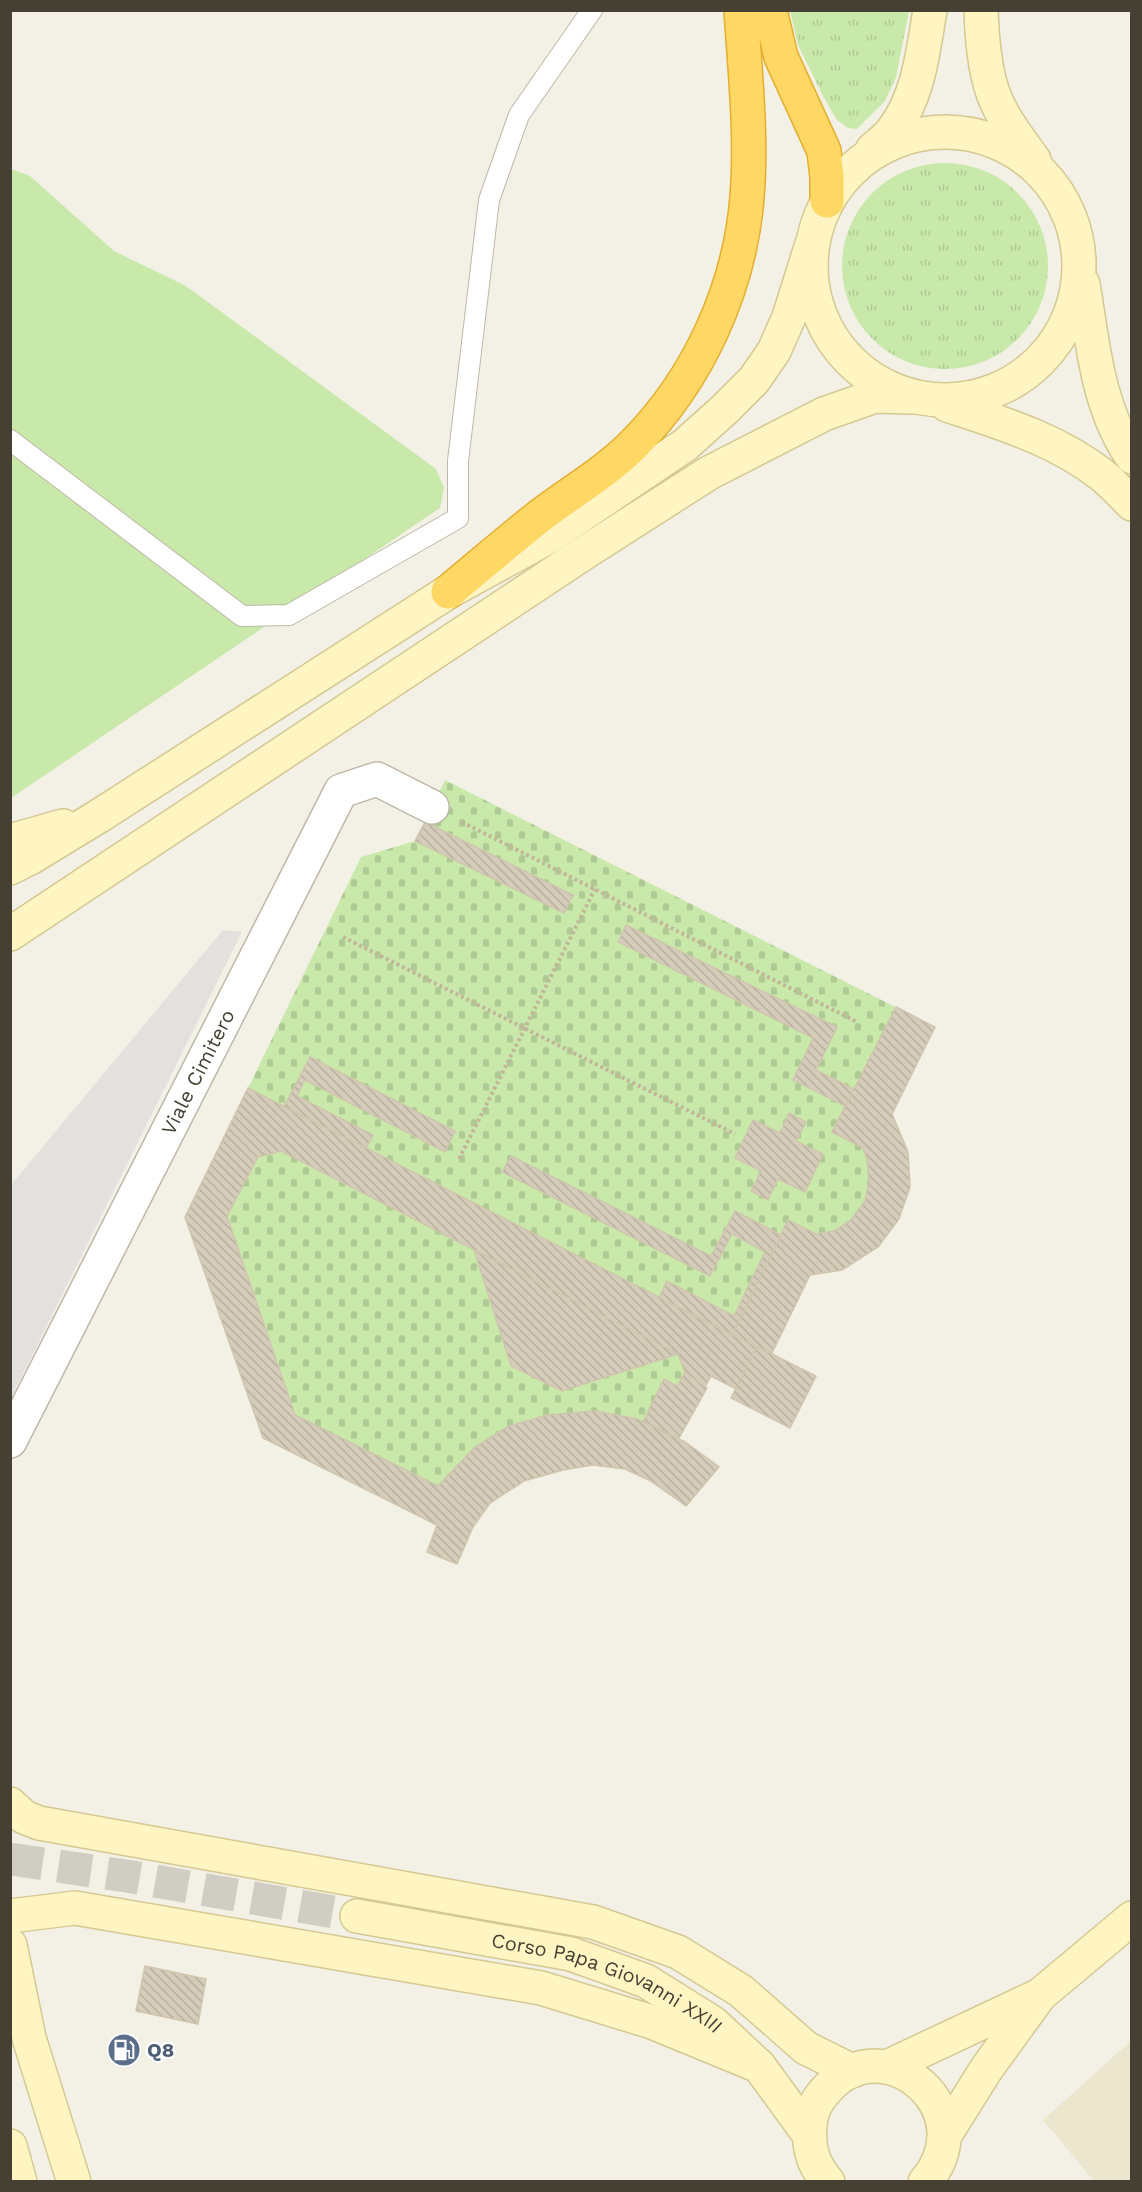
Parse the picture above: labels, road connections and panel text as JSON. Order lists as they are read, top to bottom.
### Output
{
  "streets": {
    "street": ["Viale Cimitero", "Corso Papa Giovanni XXIII"]
  },
  "places": {
    "fuel station": ["Q8"]
  }
}
